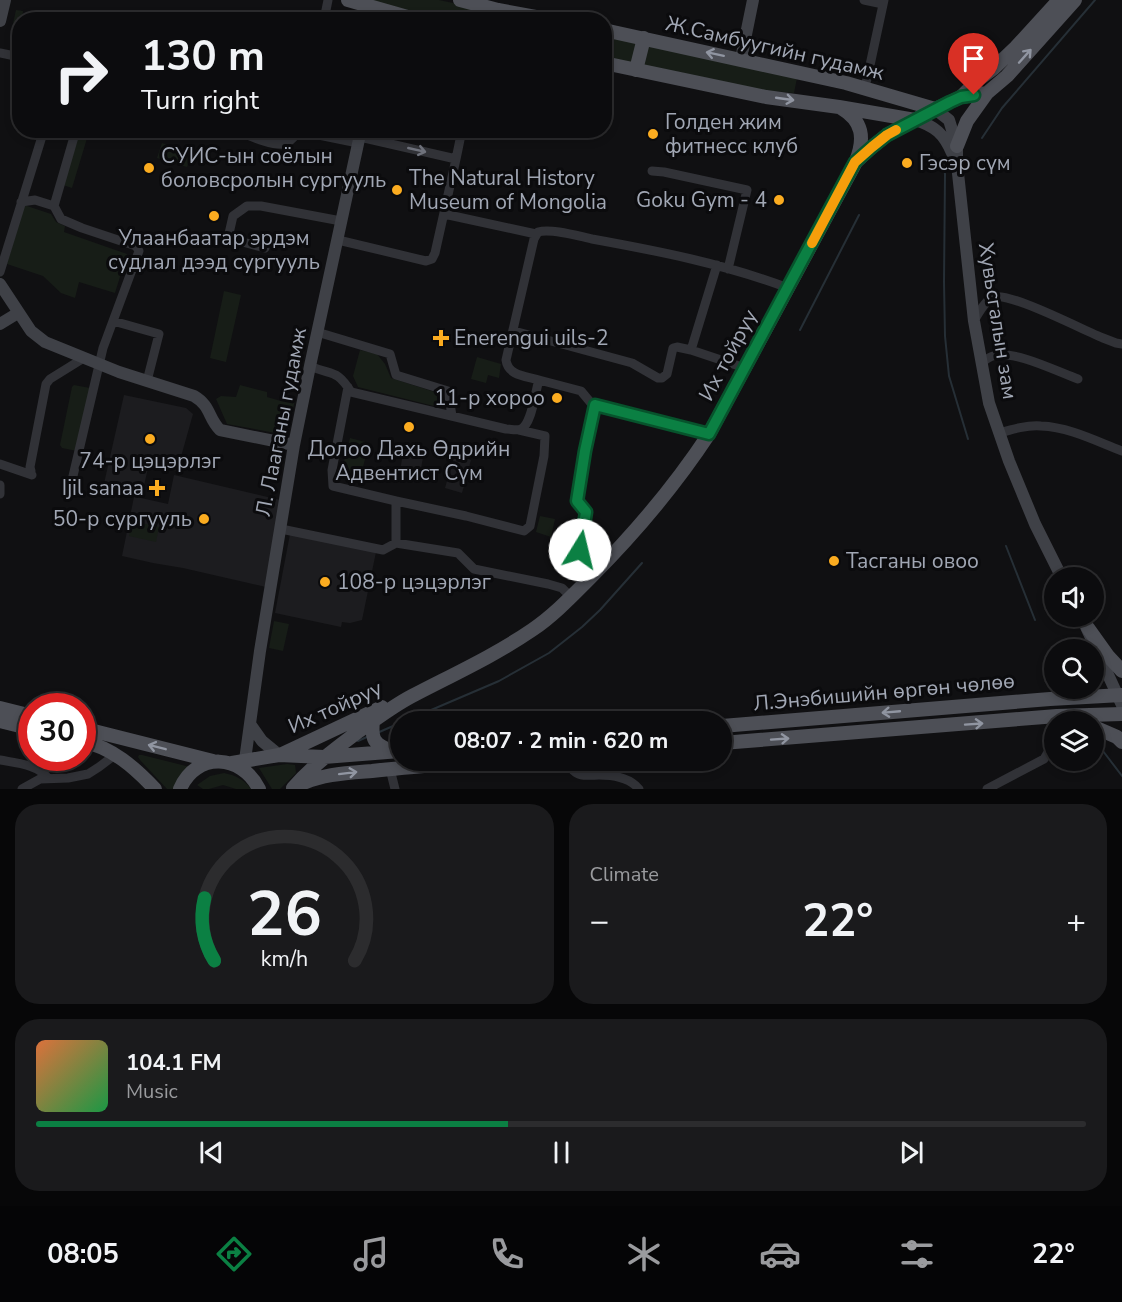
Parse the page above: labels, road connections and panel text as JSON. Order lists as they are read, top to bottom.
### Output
{
  "streets": {
    "main road": [
      "Ж.Самбуугийн гудамж",
      "Хувьсгалын зам",
      "Их тойруу",
      "Л. Лааганы гудамж",
      "Л.Энэбишийн өргөн чөлөө"
    ]
  },
  "crossings": [
    ["Ж.Самбуугийн гудамж", "Их тойруу"],
    ["Их тойруу", "Л. Лааганы гудамж"]
  ],
  "places": {
    "other": [
      "Голден жим фитнесс клуб",
      "Гэсэр сүм",
      "СУИС-ын соёлын боловсролын сургууль",
      "The Natural History Museum of Mongolia",
      "Goku Gym - 4",
      "Улаанбаатар эрдэм судлал дээд сургууль",
      "11-р хороо",
      "Долоо Дахь Өдрийн Адвентист Сүм",
      "74-р цэцэрлэг",
      "50-р сургууль",
      "Тасганы овоо",
      "108-р цэцэрлэг"
    ],
    "health": ["Enerengui uils-2", "Ijil sanaa"]
  },
  "page": {
    "turn": ["130 m", "Turn right"],
    "limit": "30",
    "trip": "08:07 · 2 min · 620 m",
    "tile": "Climate",
    "heat": ["−", "22°", "+"],
    "song": ["104.1 FM", "Music"],
    "tabs": ["08:05", "22°"],
    "gauge": ["26", "km/h"]
  }
}
